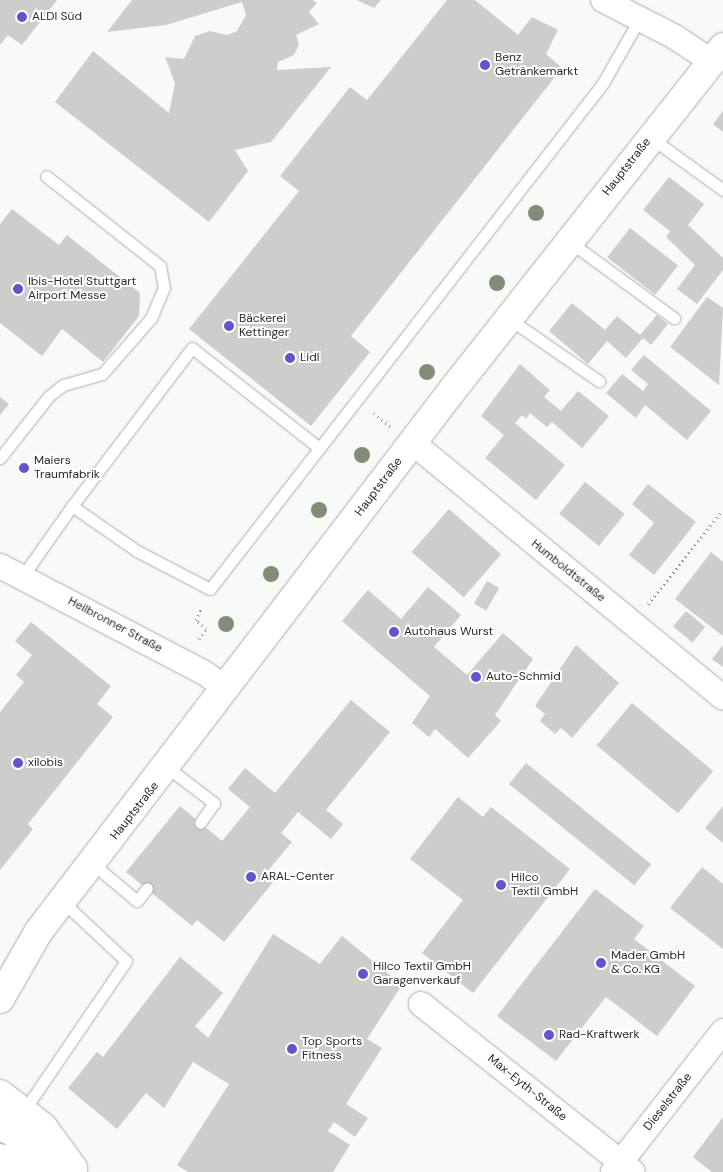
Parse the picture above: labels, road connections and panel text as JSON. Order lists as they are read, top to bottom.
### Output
{
  "streets": {
    "main road": ["Hauptstraße"],
    "street": [
      "Humboldtstraße",
      "Heilbronner Straße",
      "Max-Eyth-Straße",
      "Dieselstraße"
    ]
  },
  "crossings": [
    ["Hauptstraße", "Humboldtstraße"],
    ["Hauptstraße", "Heilbronner Straße"],
    ["Max-Eyth-Straße", "Dieselstraße"]
  ],
  "places": [
    "ALDI Süd",
    "Benz Getränkemarkt",
    "Ibis-Hotel Stuttgart Airport Messe",
    "Bäckerei Kettinger",
    "Lidl",
    "Maiers Traumfabrik",
    "Autohaus Wurst",
    "Auto-Schmid",
    "xilobis",
    "ARAL-Center",
    "Hilco Textil GmbH",
    "Mader GmbH & Co. KG",
    "Hilco Textil GmbH Garagenverkauf",
    "Rad-Kraftwerk",
    "Top Sports Fitness"
  ]
}
